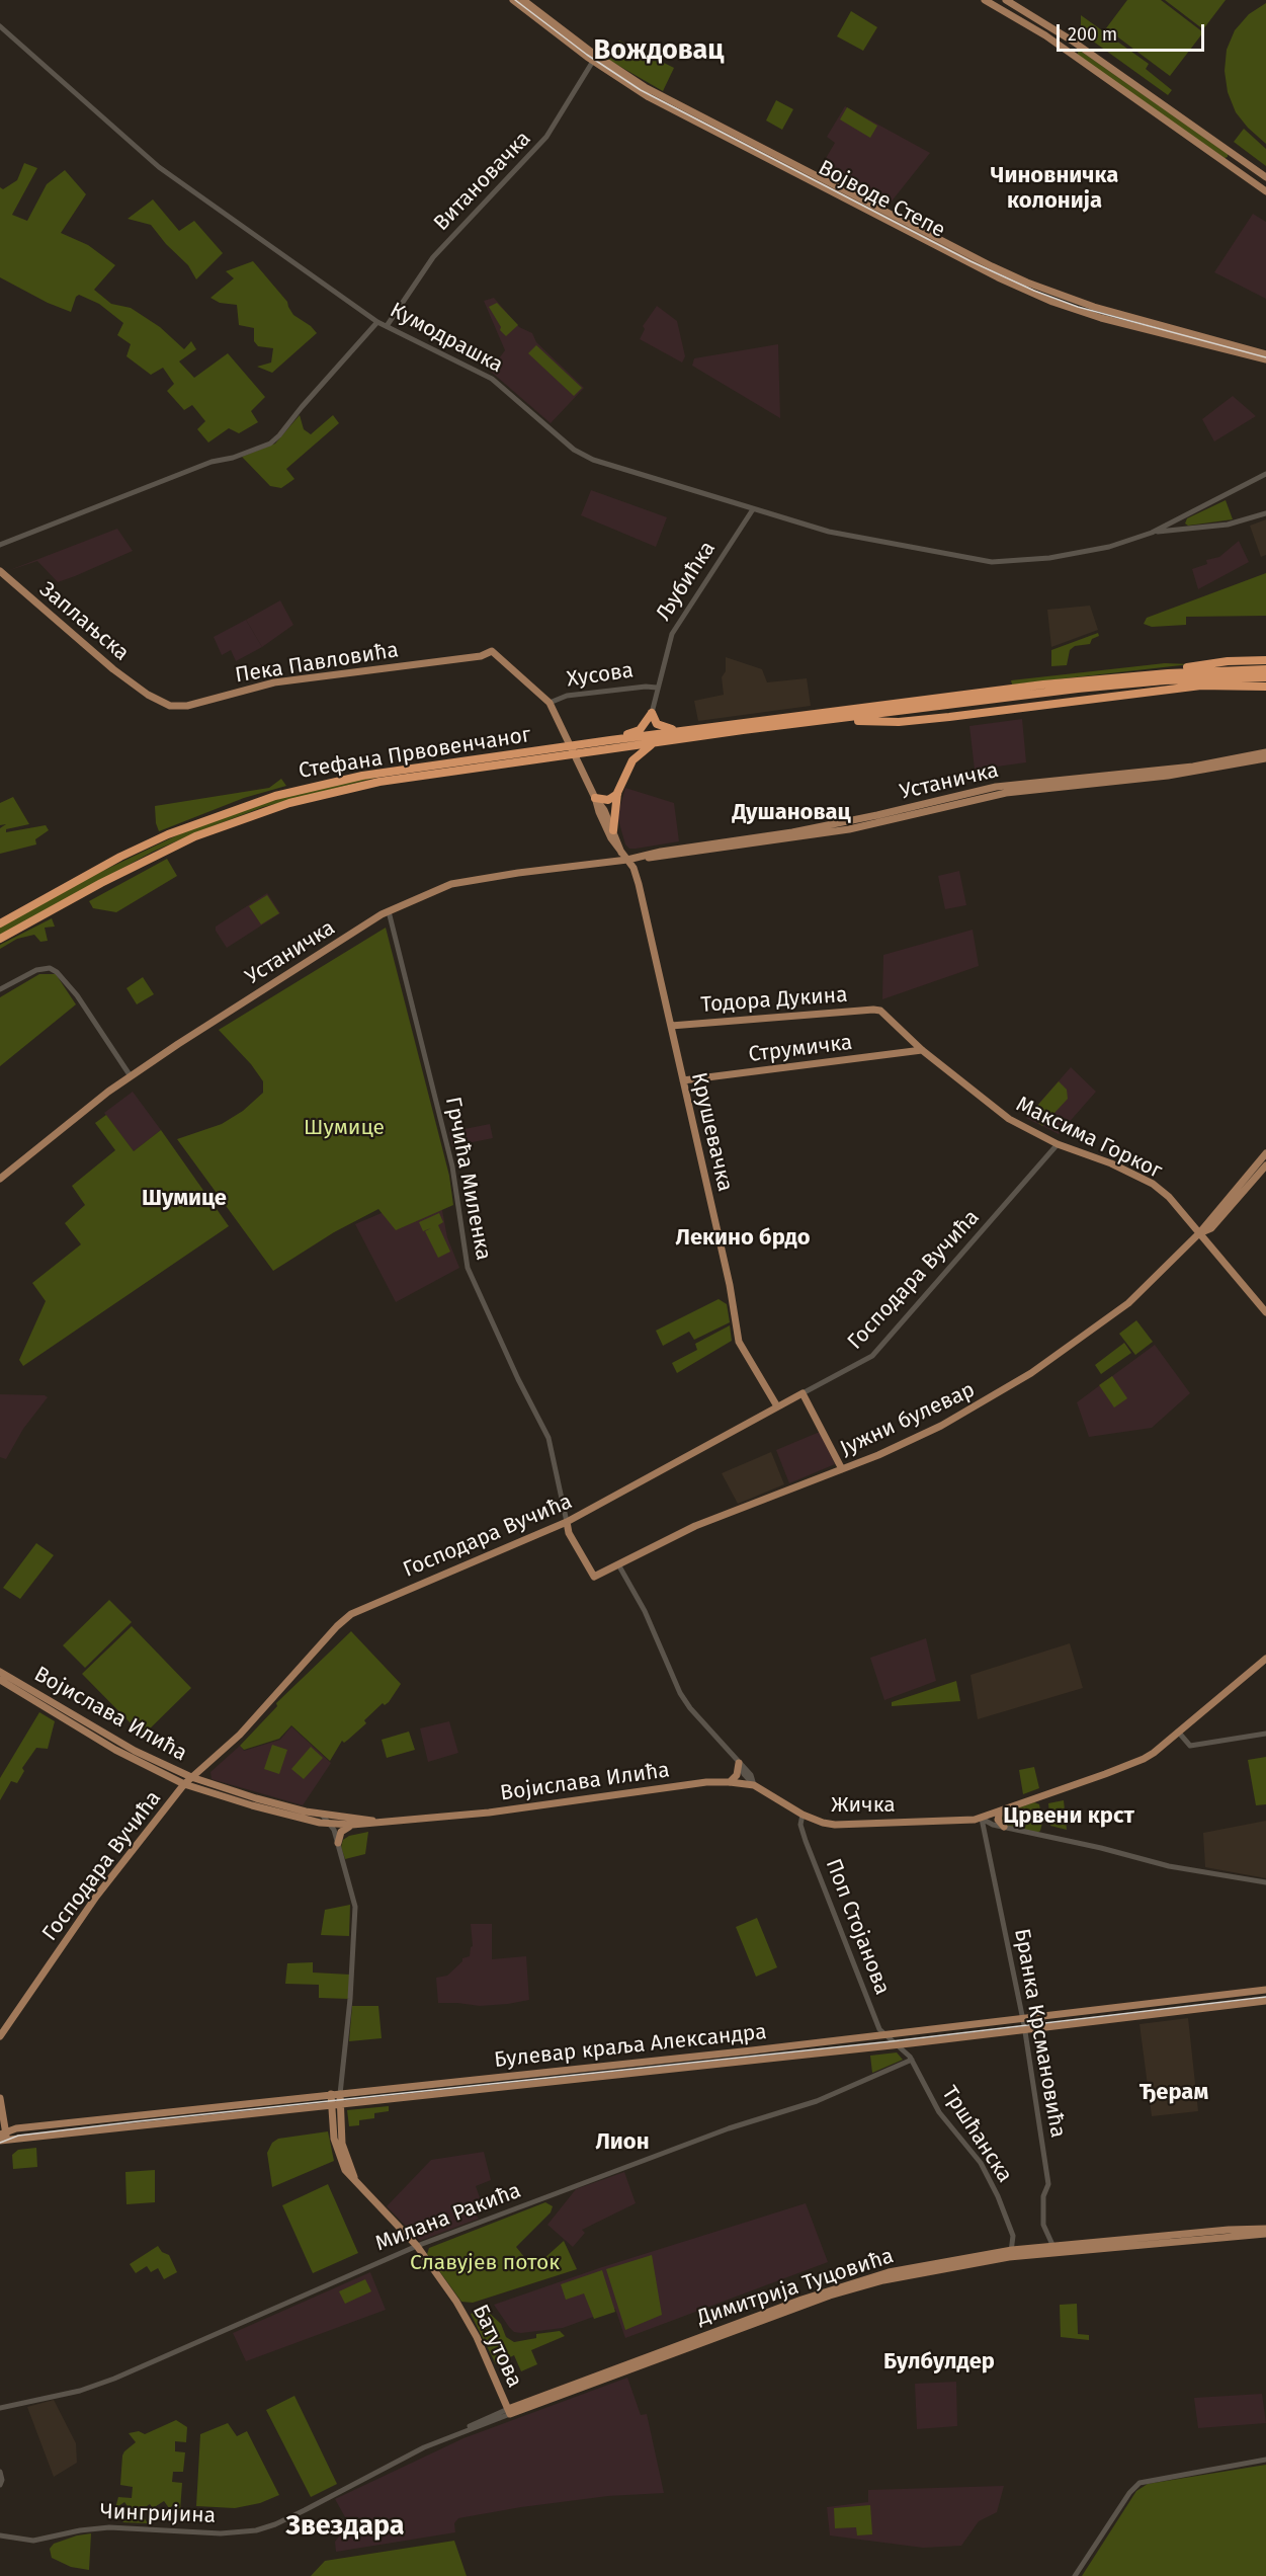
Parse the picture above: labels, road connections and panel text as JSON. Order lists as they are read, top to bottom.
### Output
{
  "streets": {
    "highway": ["Стефана Првовенчаног"],
    "main road": [
      "Војводе Степе",
      "Заплањска",
      "Пека Павловића",
      "Устаничка",
      "Тодора Дукина",
      "Струмичка",
      "Крушевачка",
      "Максима Горког",
      "Грчића Миленка",
      "Господара Вучића",
      "Јужни булевар",
      "Војислава Илића",
      "Жичка",
      "Булевар краља Александра",
      "Димитрија Туцовића",
      "Батутова"
    ],
    "street": [
      "Витановачка",
      "Кумодрашка",
      "Љубићка",
      "Хусова",
      "Поп Стојанова",
      "Бранка Крсмановића",
      "Тршћанска",
      "Милана Ракића",
      "Чингријина"
    ]
  },
  "crossings": [
    ["Витановачка", "Војводе Степе"],
    ["Витановачка", "Кумодрашка"],
    ["Кумодрашка", "Љубићка"],
    ["Љубићка", "Хусова"],
    ["Заплањска", "Пека Павловића"],
    ["Пека Павловића", "Хусова"],
    ["Устаничка", "Крушевачка"],
    ["Устаничка", "Грчића Миленка"],
    ["Тодора Дукина", "Крушевачка"],
    ["Тодора Дукина", "Максима Горког"],
    ["Струмичка", "Крушевачка"],
    ["Струмичка", "Максима Горког"],
    ["Крушевачка", "Господара Вучића"],
    ["Максима Горког", "Господара Вучића"],
    ["Максима Горког", "Јужни булевар"],
    ["Грчића Миленка", "Господара Вучића"],
    ["Грчића Миленка", "Јужни булевар"],
    ["Господара Вучића", "Војислава Илића"],
    ["Војислава Илића", "Жичка"],
    ["Жичка", "Поп Стојанова"],
    ["Жичка", "Бранка Крсмановића"],
    ["Поп Стојанова", "Булевар краља Александра"],
    ["Поп Стојанова", "Тршћанска"],
    ["Бранка Крсмановића", "Булевар краља Александра"],
    ["Бранка Крсмановића", "Димитрија Туцовића"],
    ["Булевар краља Александра", "Тршћанска"],
    ["Булевар краља Александра", "Батутова"],
    ["Тршћанска", "Милана Ракића"],
    ["Тршћанска", "Димитрија Туцовића"],
    ["Милана Ракића", "Батутова"],
    ["Димитрија Туцовића", "Батутова"],
    ["Димитрија Туцовића", "Чингријина"]
  ],
  "districts": [
    "Вождовац",
    "Чиновничка колонија",
    "Душановац",
    "Шумице",
    "Лекино брдо",
    "Црвени крст",
    "Ђерам",
    "Лион",
    "Булбулдер",
    "Звездара"
  ],
  "parks": ["Шумице", "Славујев поток"],
  "scale_bar": "200 m"
}
